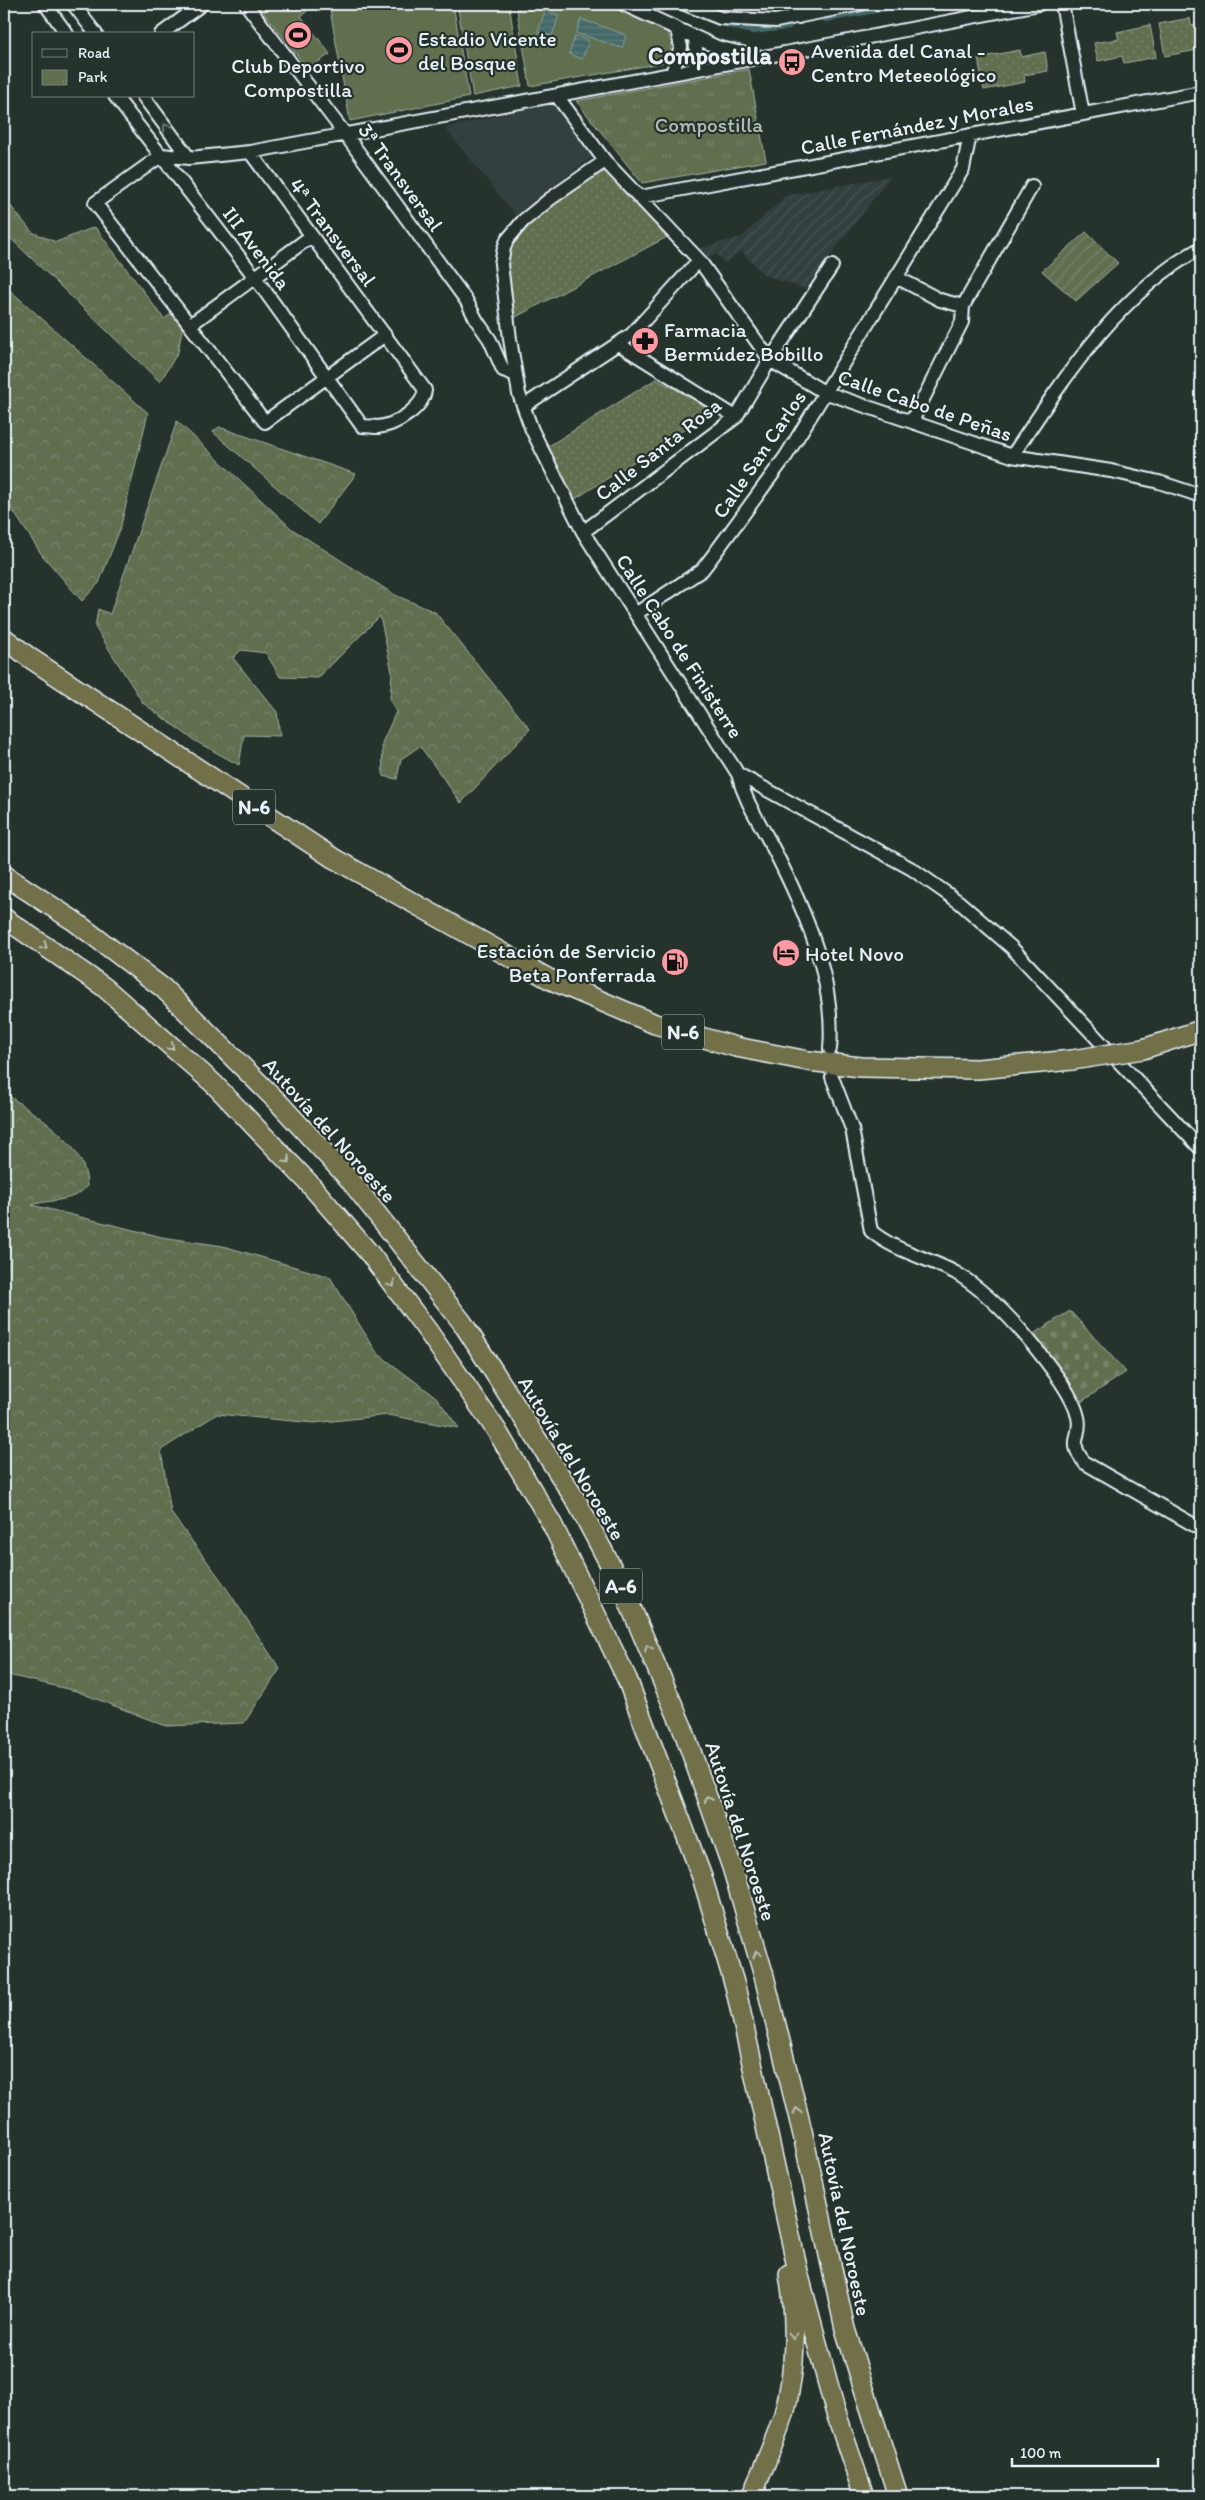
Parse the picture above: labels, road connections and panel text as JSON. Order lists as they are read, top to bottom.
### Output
{
  "streets": {
    "highway": ["N-6", "Autovía del Noroeste", "A-6"],
    "street": [
      "Calle Fernández y Morales",
      "3ª Transversal",
      "4ª Transversal",
      "III Avenida",
      "Calle Cabo de Peñas",
      "Calle Santa Rosa",
      "Calle San Carlos",
      "Calle Cabo de Finisterre"
    ]
  },
  "crossings": [
    ["Calle Fernández y Morales", "Calle Cabo de Peñas"],
    ["Calle Fernández y Morales", "Calle San Carlos"],
    ["3ª Transversal", "Calle Cabo de Finisterre"],
    ["4ª Transversal", "III Avenida"],
    ["Calle Cabo de Peñas", "Calle Santa Rosa"],
    ["Calle Cabo de Peñas", "Calle San Carlos"],
    ["Calle Cabo de Peñas", "Calle Cabo de Finisterre"],
    ["Calle Santa Rosa", "Calle Cabo de Finisterre"],
    ["Calle San Carlos", "Calle Cabo de Finisterre"]
  ],
  "districts": ["Compostilla"],
  "parks": ["Compostilla"],
  "places": {
    "sports": ["Club Deportivo Compostilla", "Estadio Vicente del Bosque"],
    "bus stop": ["Avenida del Canal - Centro Meteeológico"],
    "pharmacy": ["Farmacia Bermúdez Bobillo"],
    "hotel": ["Hotel Novo"],
    "fuel station": ["Estación de Servicio Beta Ponferrada"]
  },
  "legend": ["Road", "Park"],
  "scale_bar": "100 m"
}
